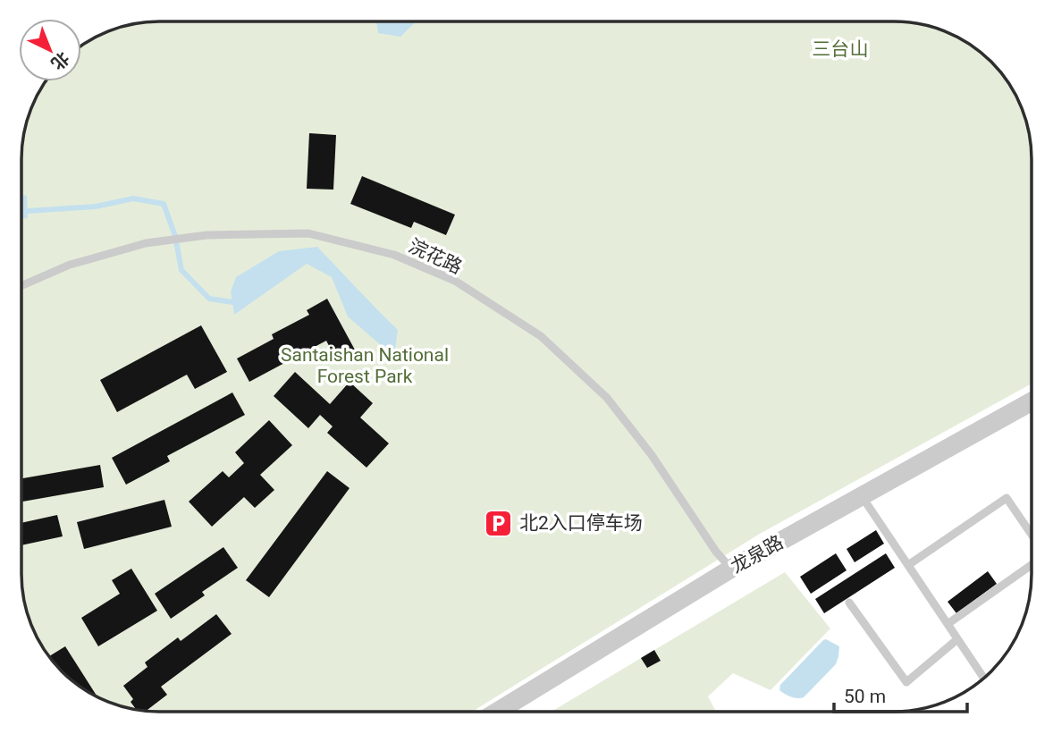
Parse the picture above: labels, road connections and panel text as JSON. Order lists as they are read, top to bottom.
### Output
{
  "streets": {
    "street": ["龙泉路"],
    "lane": ["浣花路"]
  },
  "crossings": [
    ["浣花路", "龙泉路"]
  ],
  "parks": ["三台山", "Santaishan National Forest Park"],
  "places": {
    "parking": ["北2入口停车场"]
  },
  "scale_bar": "50 m",
  "north": "bottom right"
}
